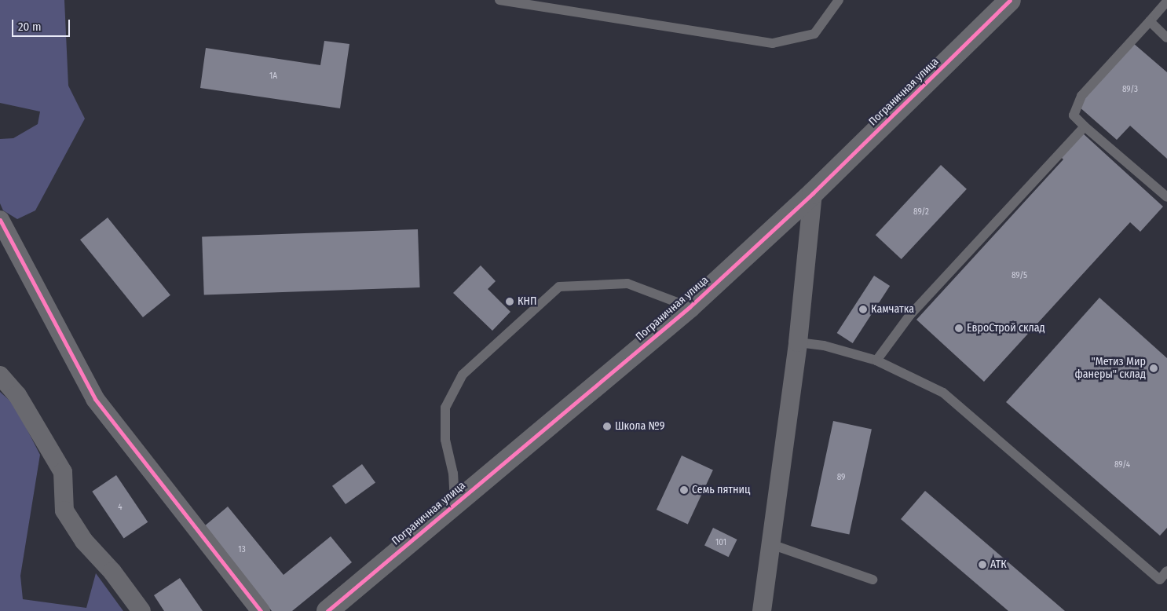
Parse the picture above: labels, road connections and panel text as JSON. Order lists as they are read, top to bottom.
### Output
{
  "streets": {
    "street": ["Пограничная улица"]
  },
  "places": [
    "КНП",
    "Камчатка",
    "ЕвроСтрой склад",
    "\"Метиз Мир фанеры\" склад",
    "Школа №9",
    "Семь пятниц",
    "АТК"
  ],
  "house_numbers": [
    "1А",
    "89/3",
    "89/2",
    "89/5",
    "89/4",
    "89",
    "4",
    "101",
    "13"
  ],
  "scale_bar": "20 m"
}
